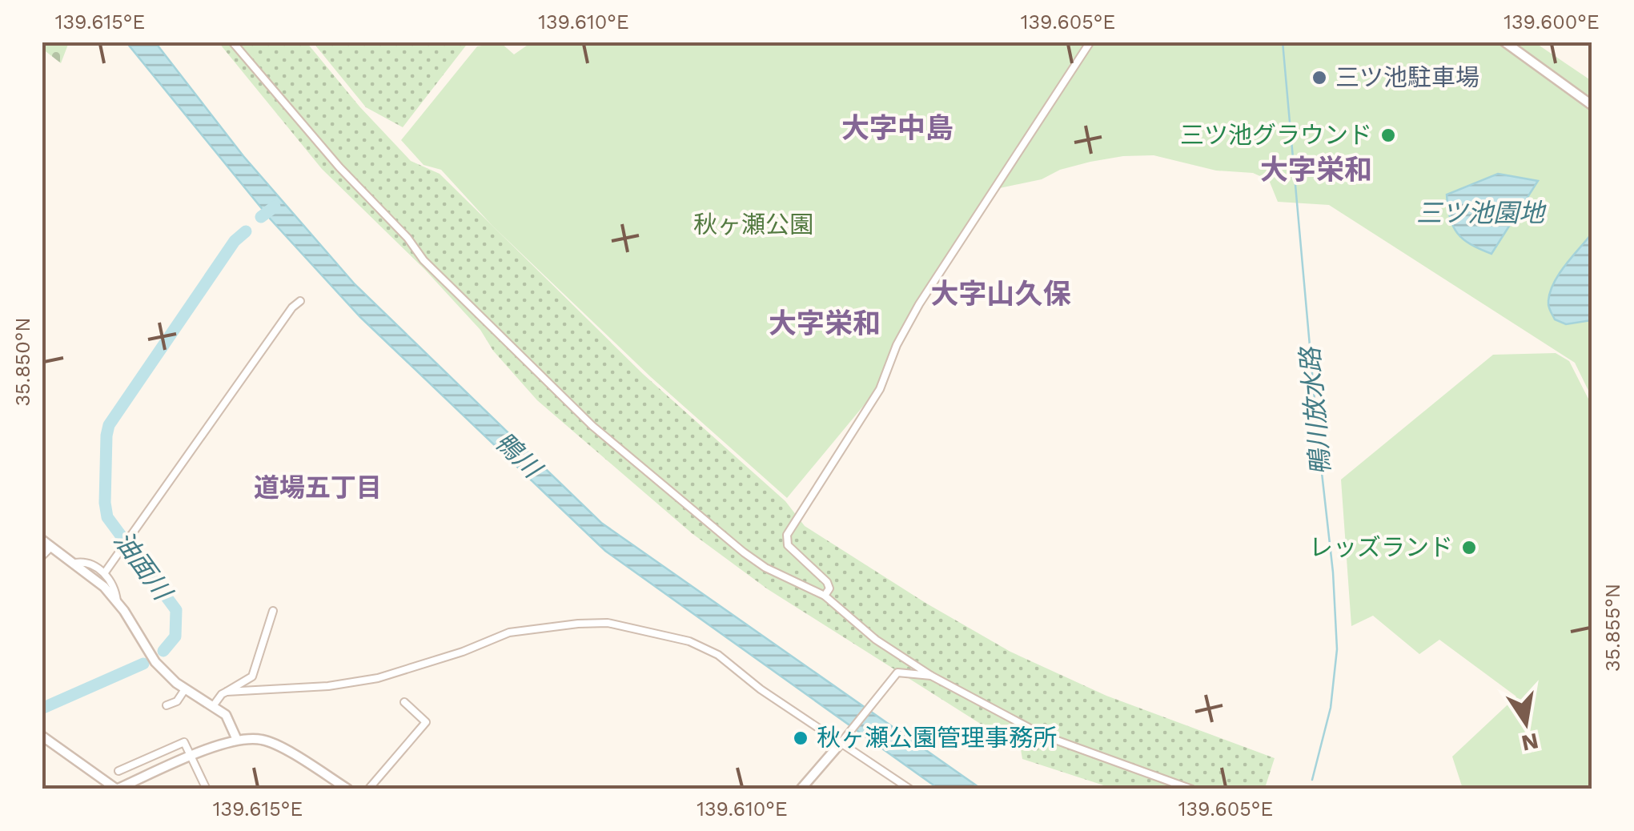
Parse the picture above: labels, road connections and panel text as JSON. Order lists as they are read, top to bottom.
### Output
{
  "districts": [
    "大字中島",
    "大字栄和",
    "大字山久保",
    "大字栄和",
    "道場五丁目"
  ],
  "water": [
    "三ツ池園地",
    "鴨川放水路",
    "鴨川",
    "油面川"
  ],
  "parks": ["秋ヶ瀬公園"],
  "places": [
    "三ツ池駐車場",
    "三ツ池グラウンド",
    "レッズランド",
    "秋ヶ瀬公園管理事務所"
  ],
  "north": "bottom",
  "coordinates": [
    "139.615°E",
    "139.610°E",
    "139.605°E",
    "139.600°E",
    "35.850°N",
    "35.855°N"
  ]
}
